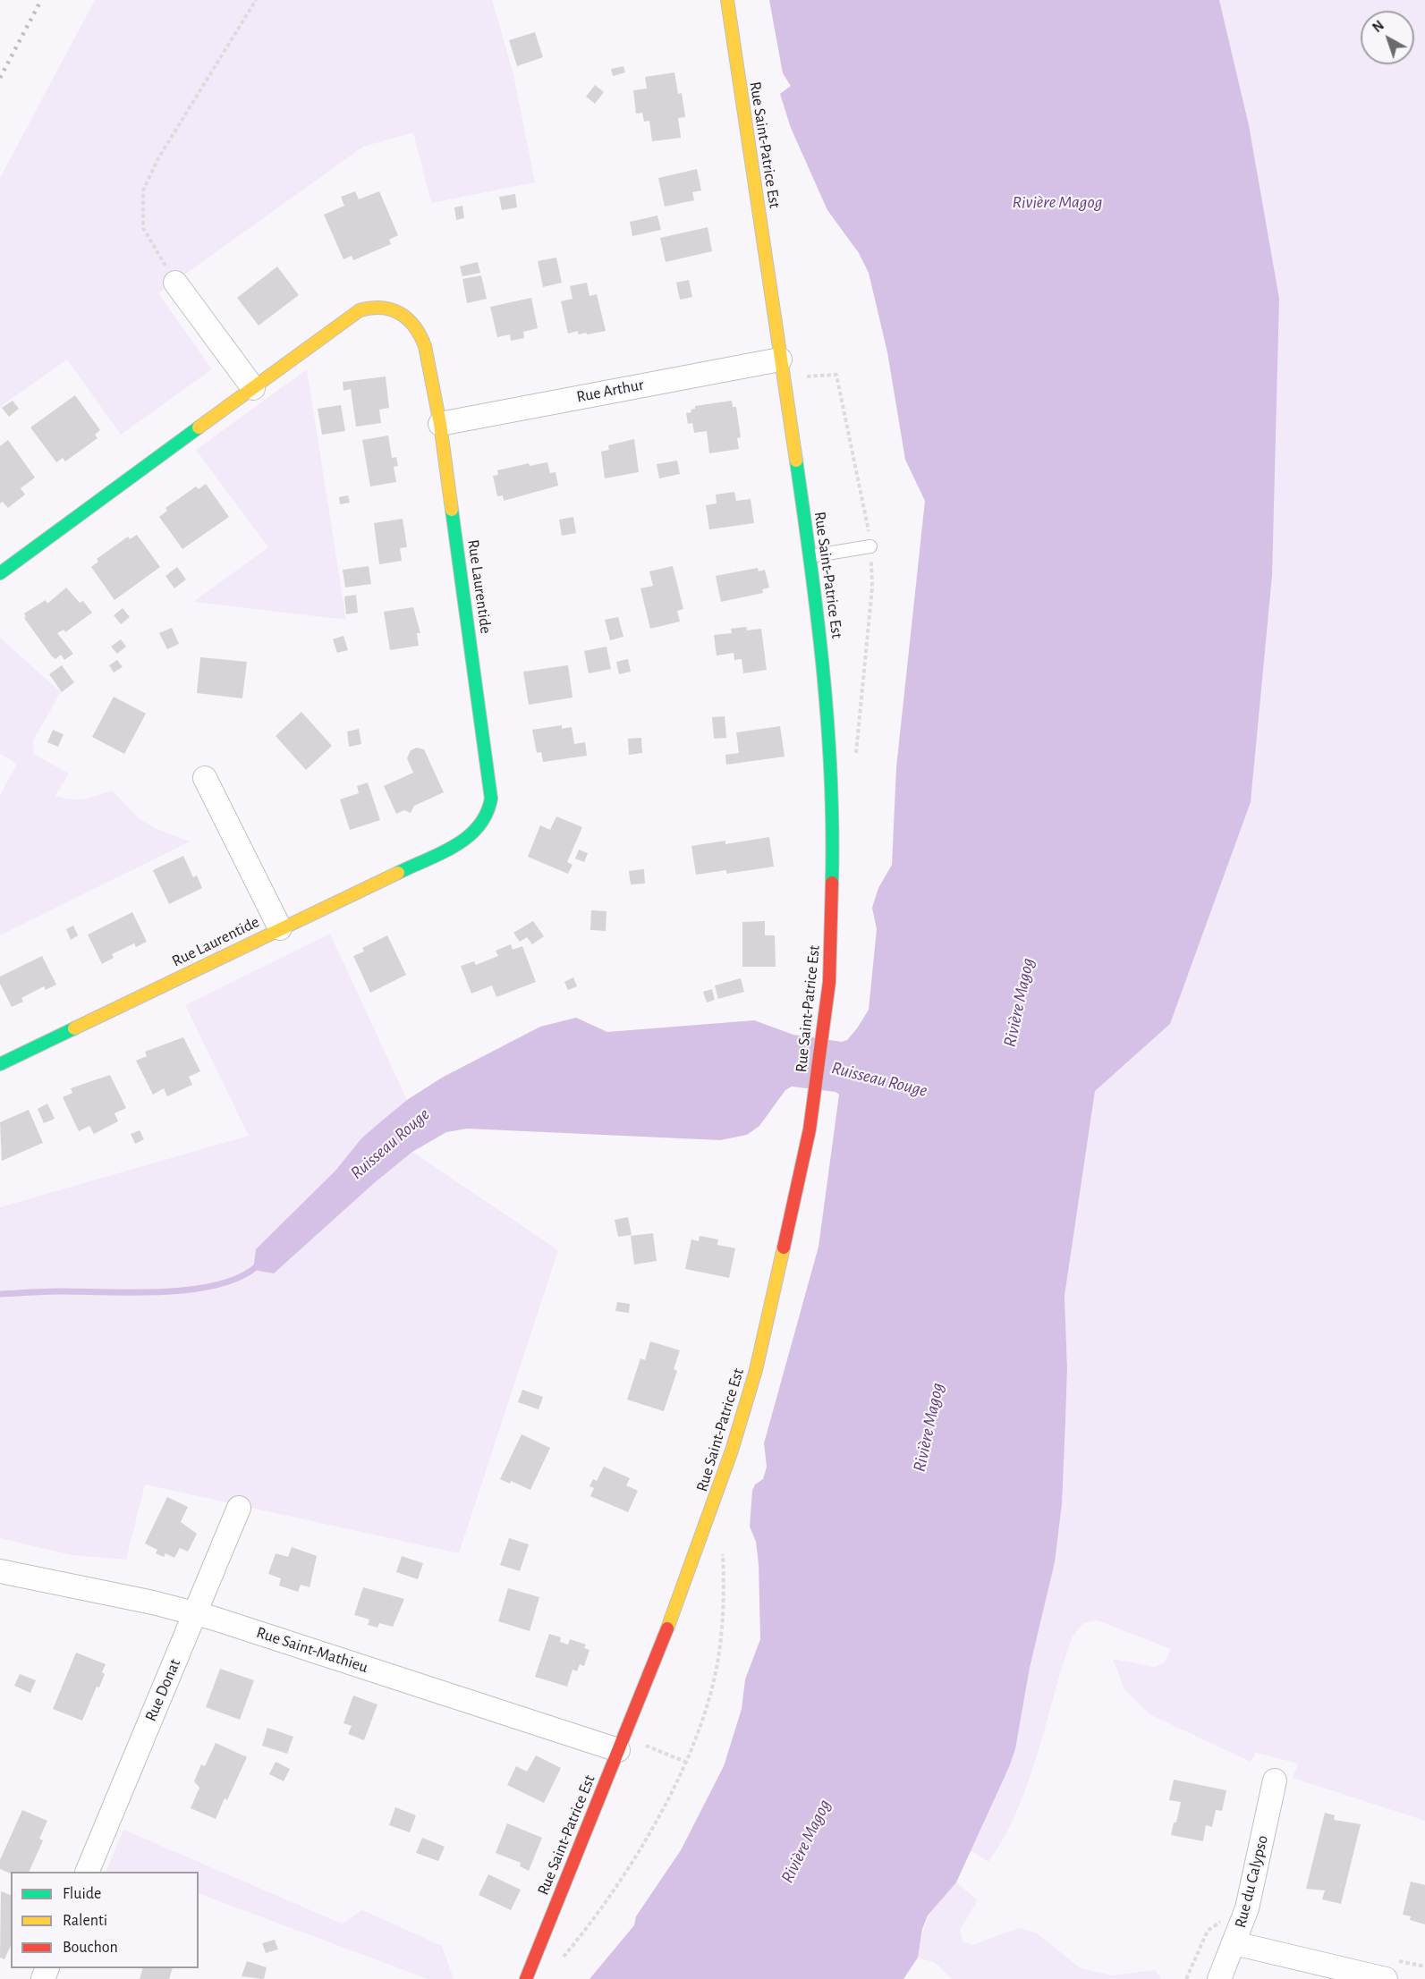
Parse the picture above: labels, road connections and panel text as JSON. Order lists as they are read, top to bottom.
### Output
{
  "streets": {
    "street": [
      "Rue Saint-Patrice Est",
      "Rue Arthur",
      "Rue Laurentide",
      "Rue Saint-Mathieu",
      "Rue Donat",
      "Rue du Calypso"
    ]
  },
  "crossings": [
    ["Rue Saint-Patrice Est", "Rue Arthur"],
    ["Rue Saint-Patrice Est", "Rue Saint-Mathieu"],
    ["Rue Arthur", "Rue Laurentide"],
    ["Rue Saint-Mathieu", "Rue Donat"]
  ],
  "water": ["Rivière Magog", "Ruisseau Rouge"],
  "legend": ["Fluide", "Ralenti", "Bouchon"],
  "north": "top left"
}
